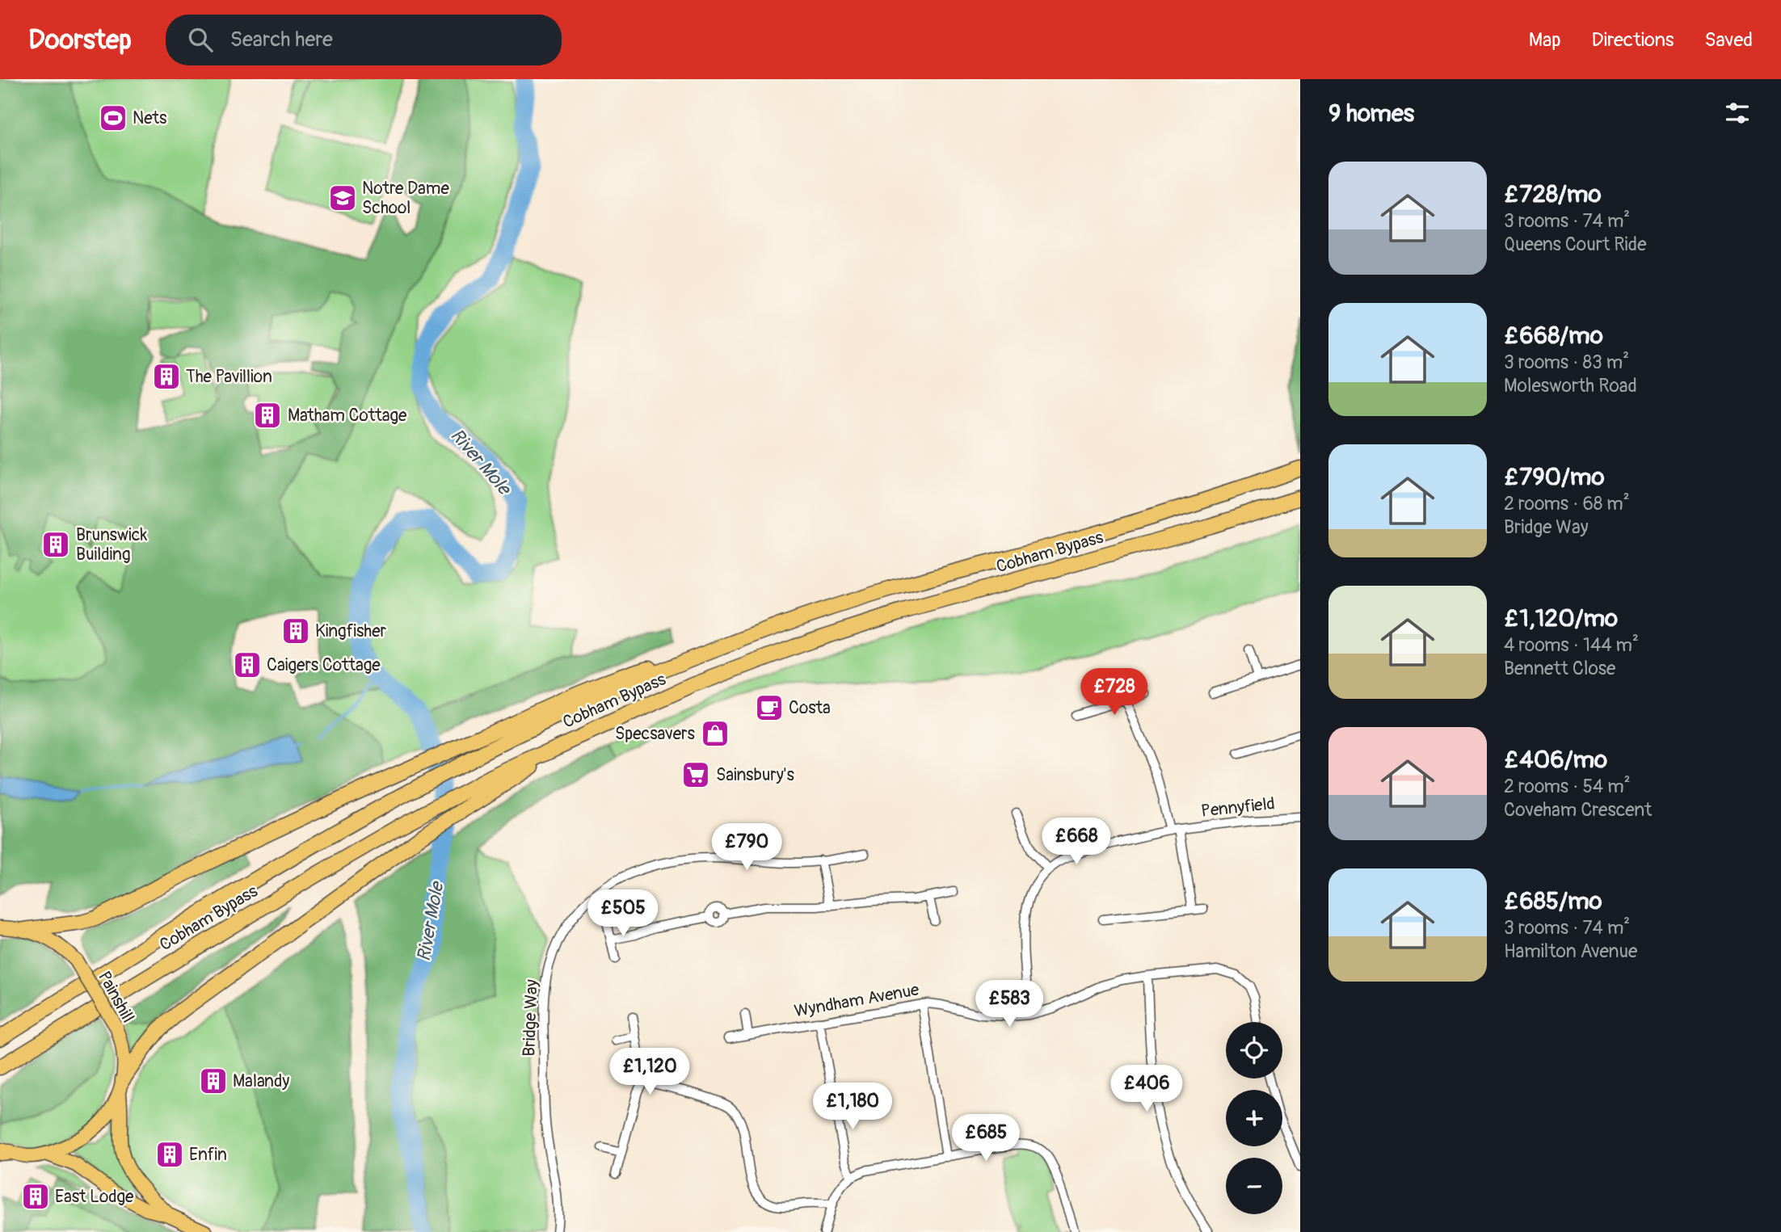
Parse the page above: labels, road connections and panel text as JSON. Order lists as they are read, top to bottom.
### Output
{
  "streets": {
    "highway": ["Cobham Bypass"],
    "main road": ["Painshill"],
    "street": ["Pennyfield", "Wyndham Avenue", "Bridge Way"]
  },
  "water": ["River Mole"],
  "places": {
    "sports": ["Nets"],
    "school or university": ["Notre Dame School"],
    "building": [
      "The Pavillion",
      "Matham Cottage",
      "Brunswick Building",
      "Kingfisher",
      "Caigers Cottage",
      "Malandy",
      "Enfin",
      "East Lodge"
    ],
    "cafe": ["Costa"],
    "shop": ["Specsavers"],
    "supermarket": ["Sainsbury's"]
  },
  "page": {
    "header": "Doorstep",
    "search": "Search here",
    "nav": ["Map", "Directions", "Saved"],
    "heading": "9 homes",
    "list": [
      {
        "name": "£728/mo",
        "note": "3 rooms · 74 m² · Queens Court Ride"
      },
      {
        "name": "£668/mo",
        "note": "3 rooms · 83 m² · Molesworth Road"
      },
      {
        "name": "£790/mo",
        "note": "2 rooms · 68 m² · Bridge Way"
      },
      {
        "name": "£1,120/mo",
        "note": "4 rooms · 144 m² · Bennett Close"
      },
      {
        "name": "£406/mo",
        "note": "2 rooms · 54 m² · Coveham Crescent"
      },
      {
        "name": "£685/mo",
        "note": "3 rooms · 74 m² · Hamilton Avenue"
      }
    ],
    "price": [
      "£728",
      "£668",
      "£790",
      "£505",
      "£583",
      "£1,120",
      "£406",
      "£1,180",
      "£685"
    ],
    "map_buttons": ["+", "−"]
  }
}
